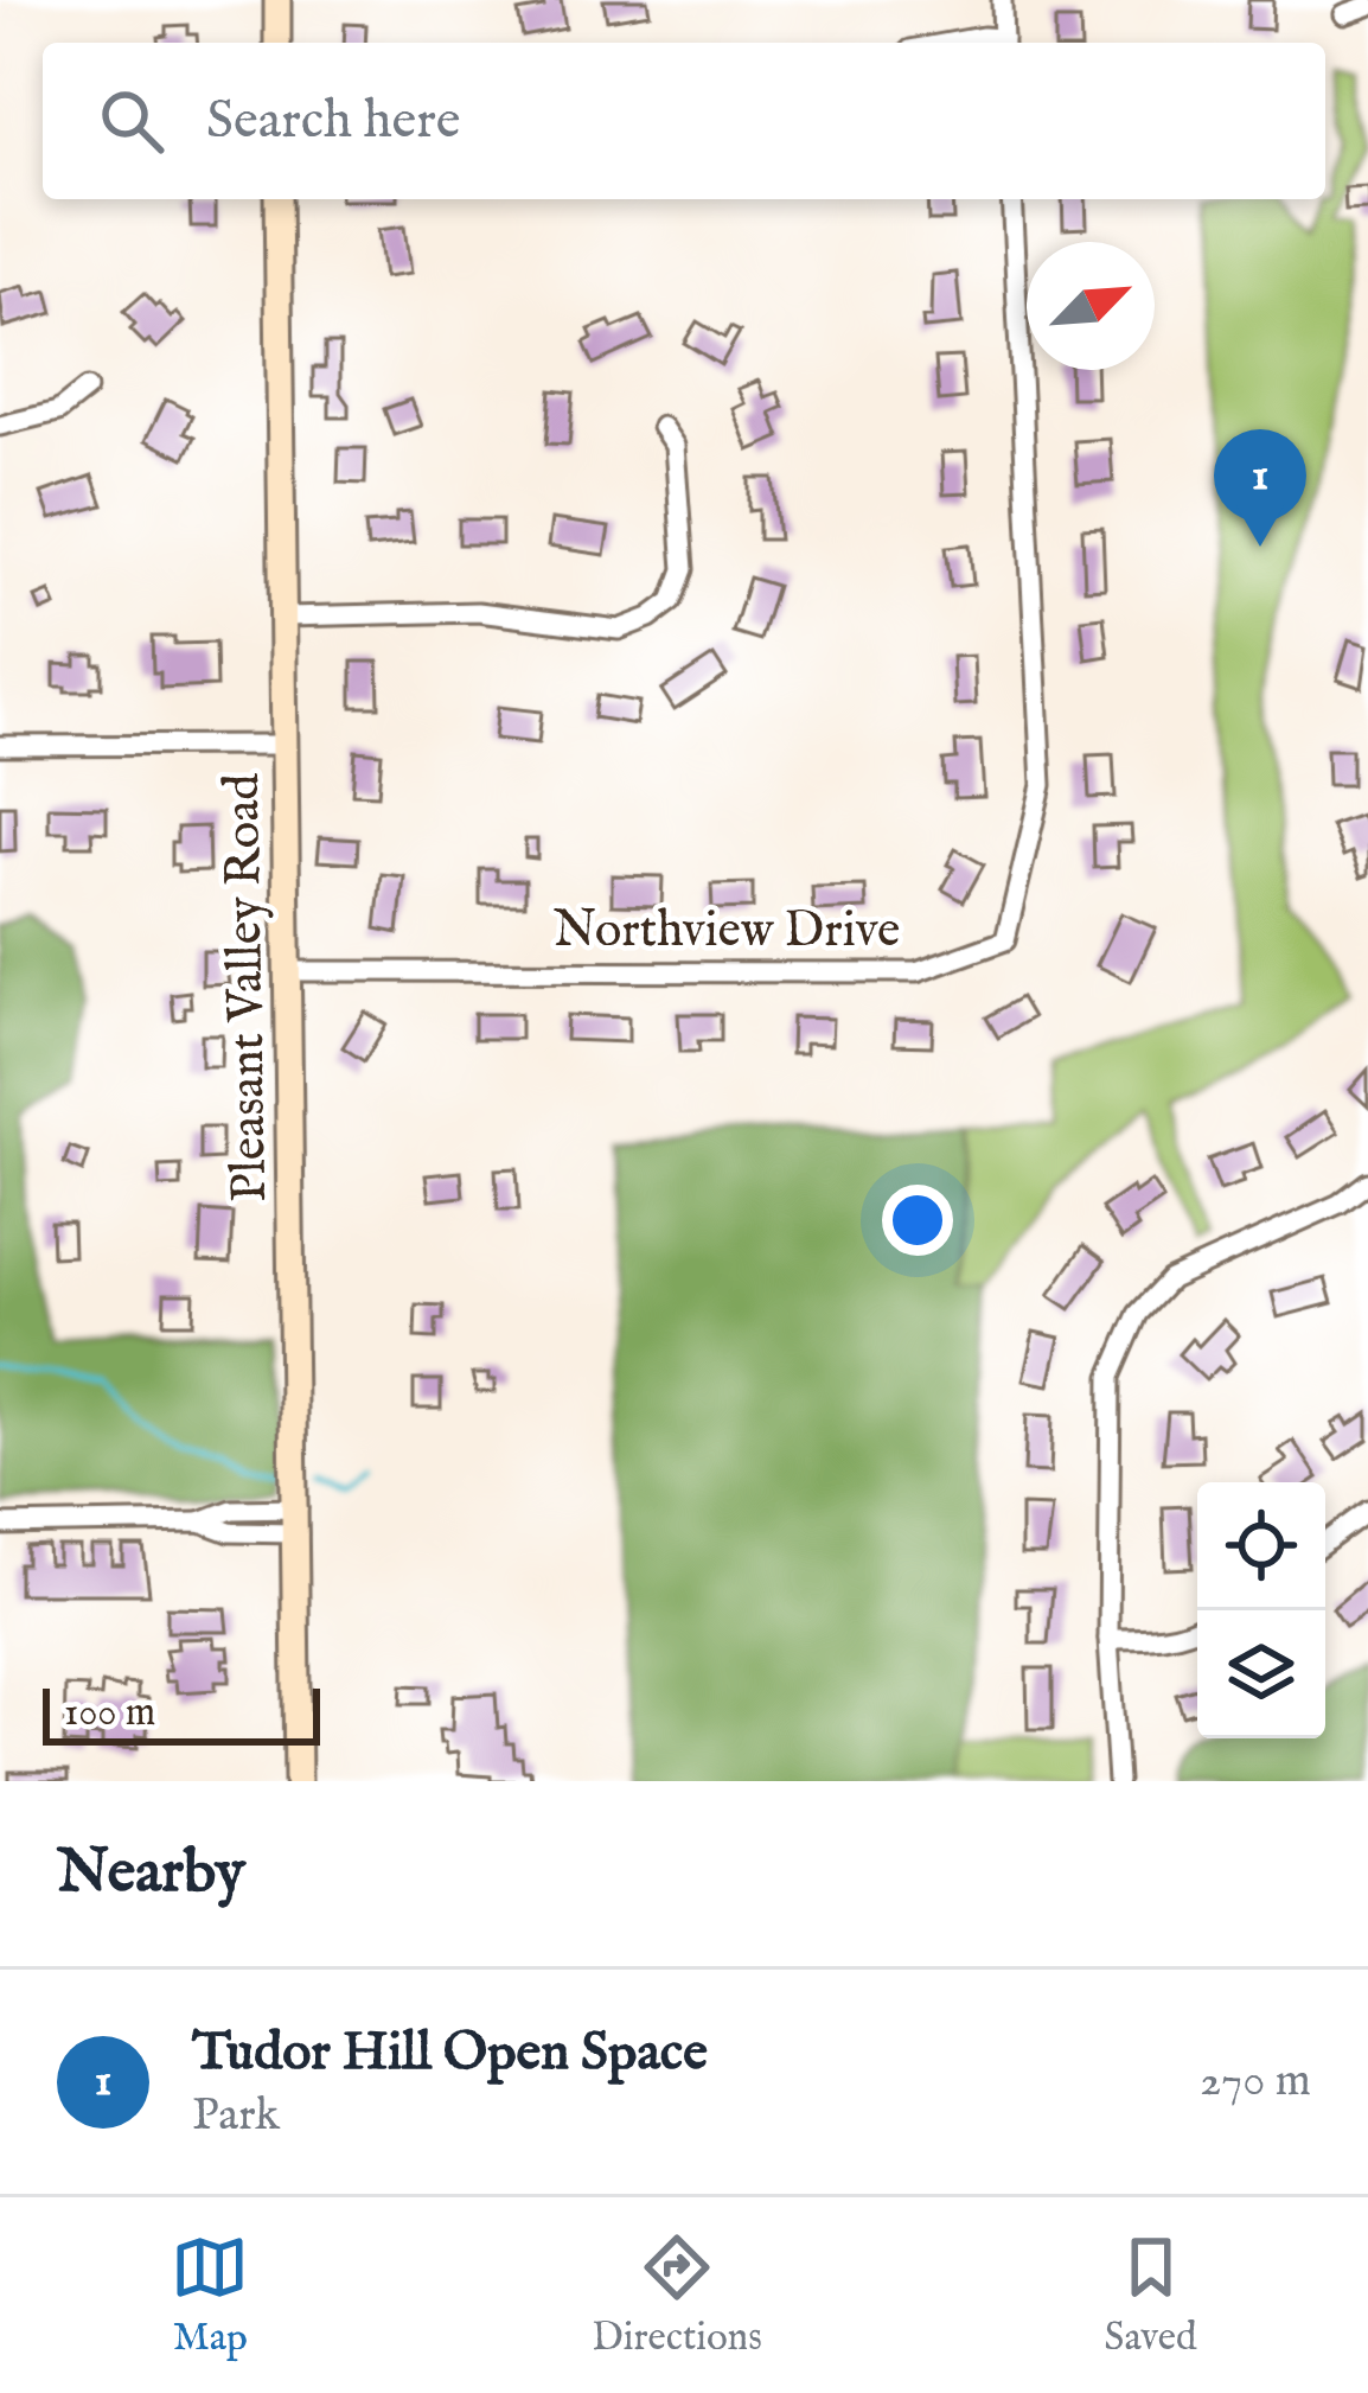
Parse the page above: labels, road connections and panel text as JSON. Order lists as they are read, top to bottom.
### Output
{
  "streets": {
    "main road": ["Pleasant Valley Road"],
    "street": ["Northview Drive"]
  },
  "crossings": [
    ["Northview Drive", "Pleasant Valley Road"]
  ],
  "scale_bar": "100 m",
  "north": "top right",
  "page": {
    "search": "Search here",
    "pins": "1",
    "scale": "100 m",
    "heading": "Nearby",
    "list": [
      {
        "mark": "1",
        "name": "Tudor Hill Open Space",
        "note": "Park",
        "value": "270 m"
      }
    ],
    "nav": ["Map", "Directions", "Saved"]
  }
}
